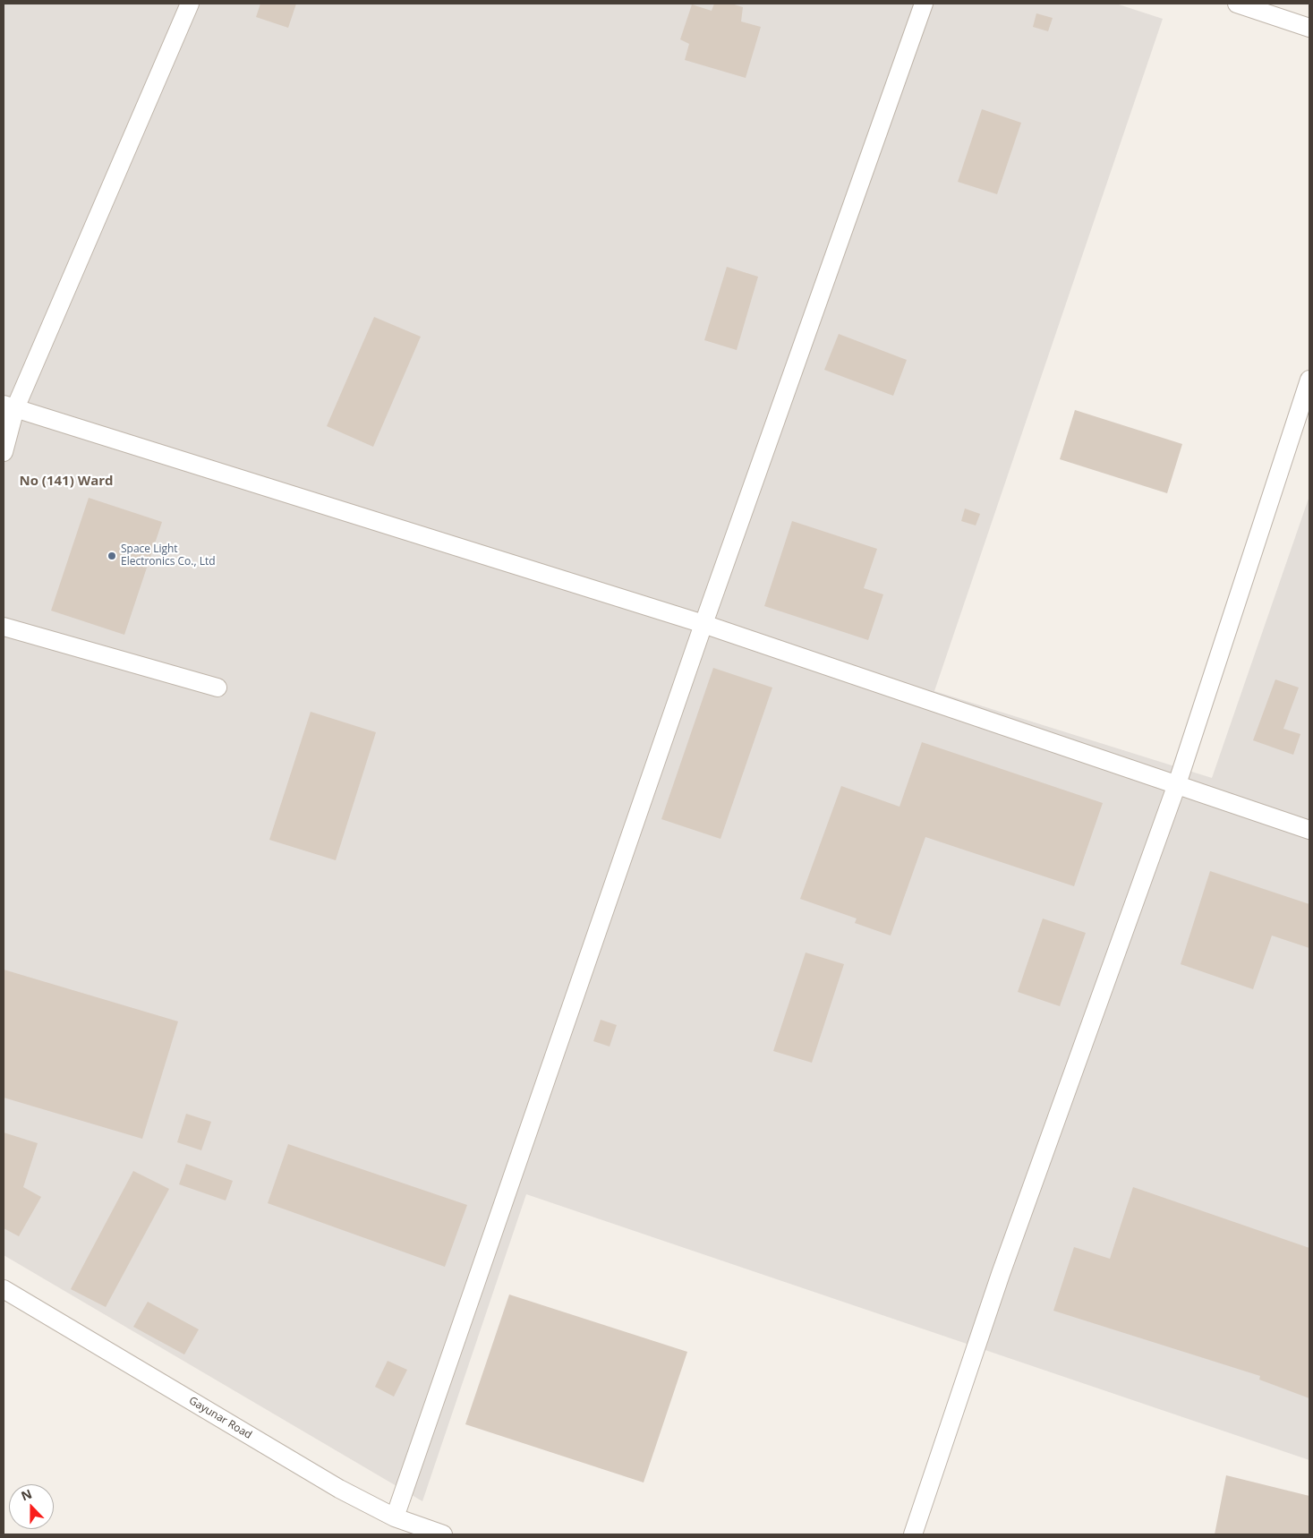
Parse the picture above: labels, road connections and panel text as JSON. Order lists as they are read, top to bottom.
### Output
{
  "streets": {
    "street": ["Gayunar Road"]
  },
  "districts": ["No (141) Ward"],
  "places": ["Space Light Electronics Co., Ltd"],
  "north": "top"
}
